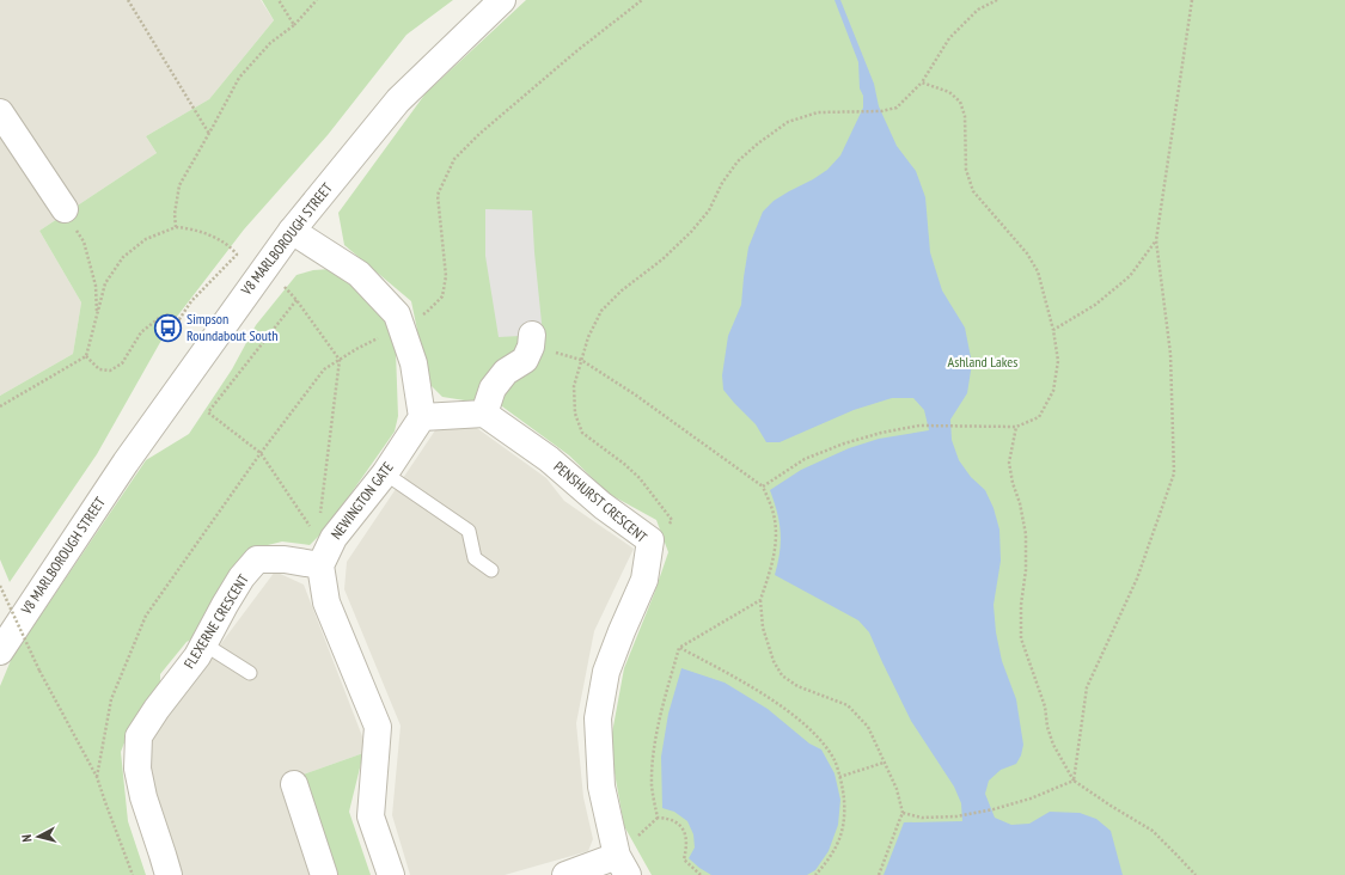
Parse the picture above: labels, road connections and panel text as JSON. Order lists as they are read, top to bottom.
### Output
{
  "streets": {
    "street": [
      "V8 MARLBOROUGH STREET",
      "NEWINGTON GATE",
      "PENSHURST CRESCENT",
      "FLEXERNE CRESCENT"
    ]
  },
  "crossings": [
    ["NEWINGTON GATE", "FLEXERNE CRESCENT"]
  ],
  "parks": ["Ashland Lakes"],
  "places": {
    "bus stop": ["Simpson Roundabout South"]
  },
  "north": "left"
}
